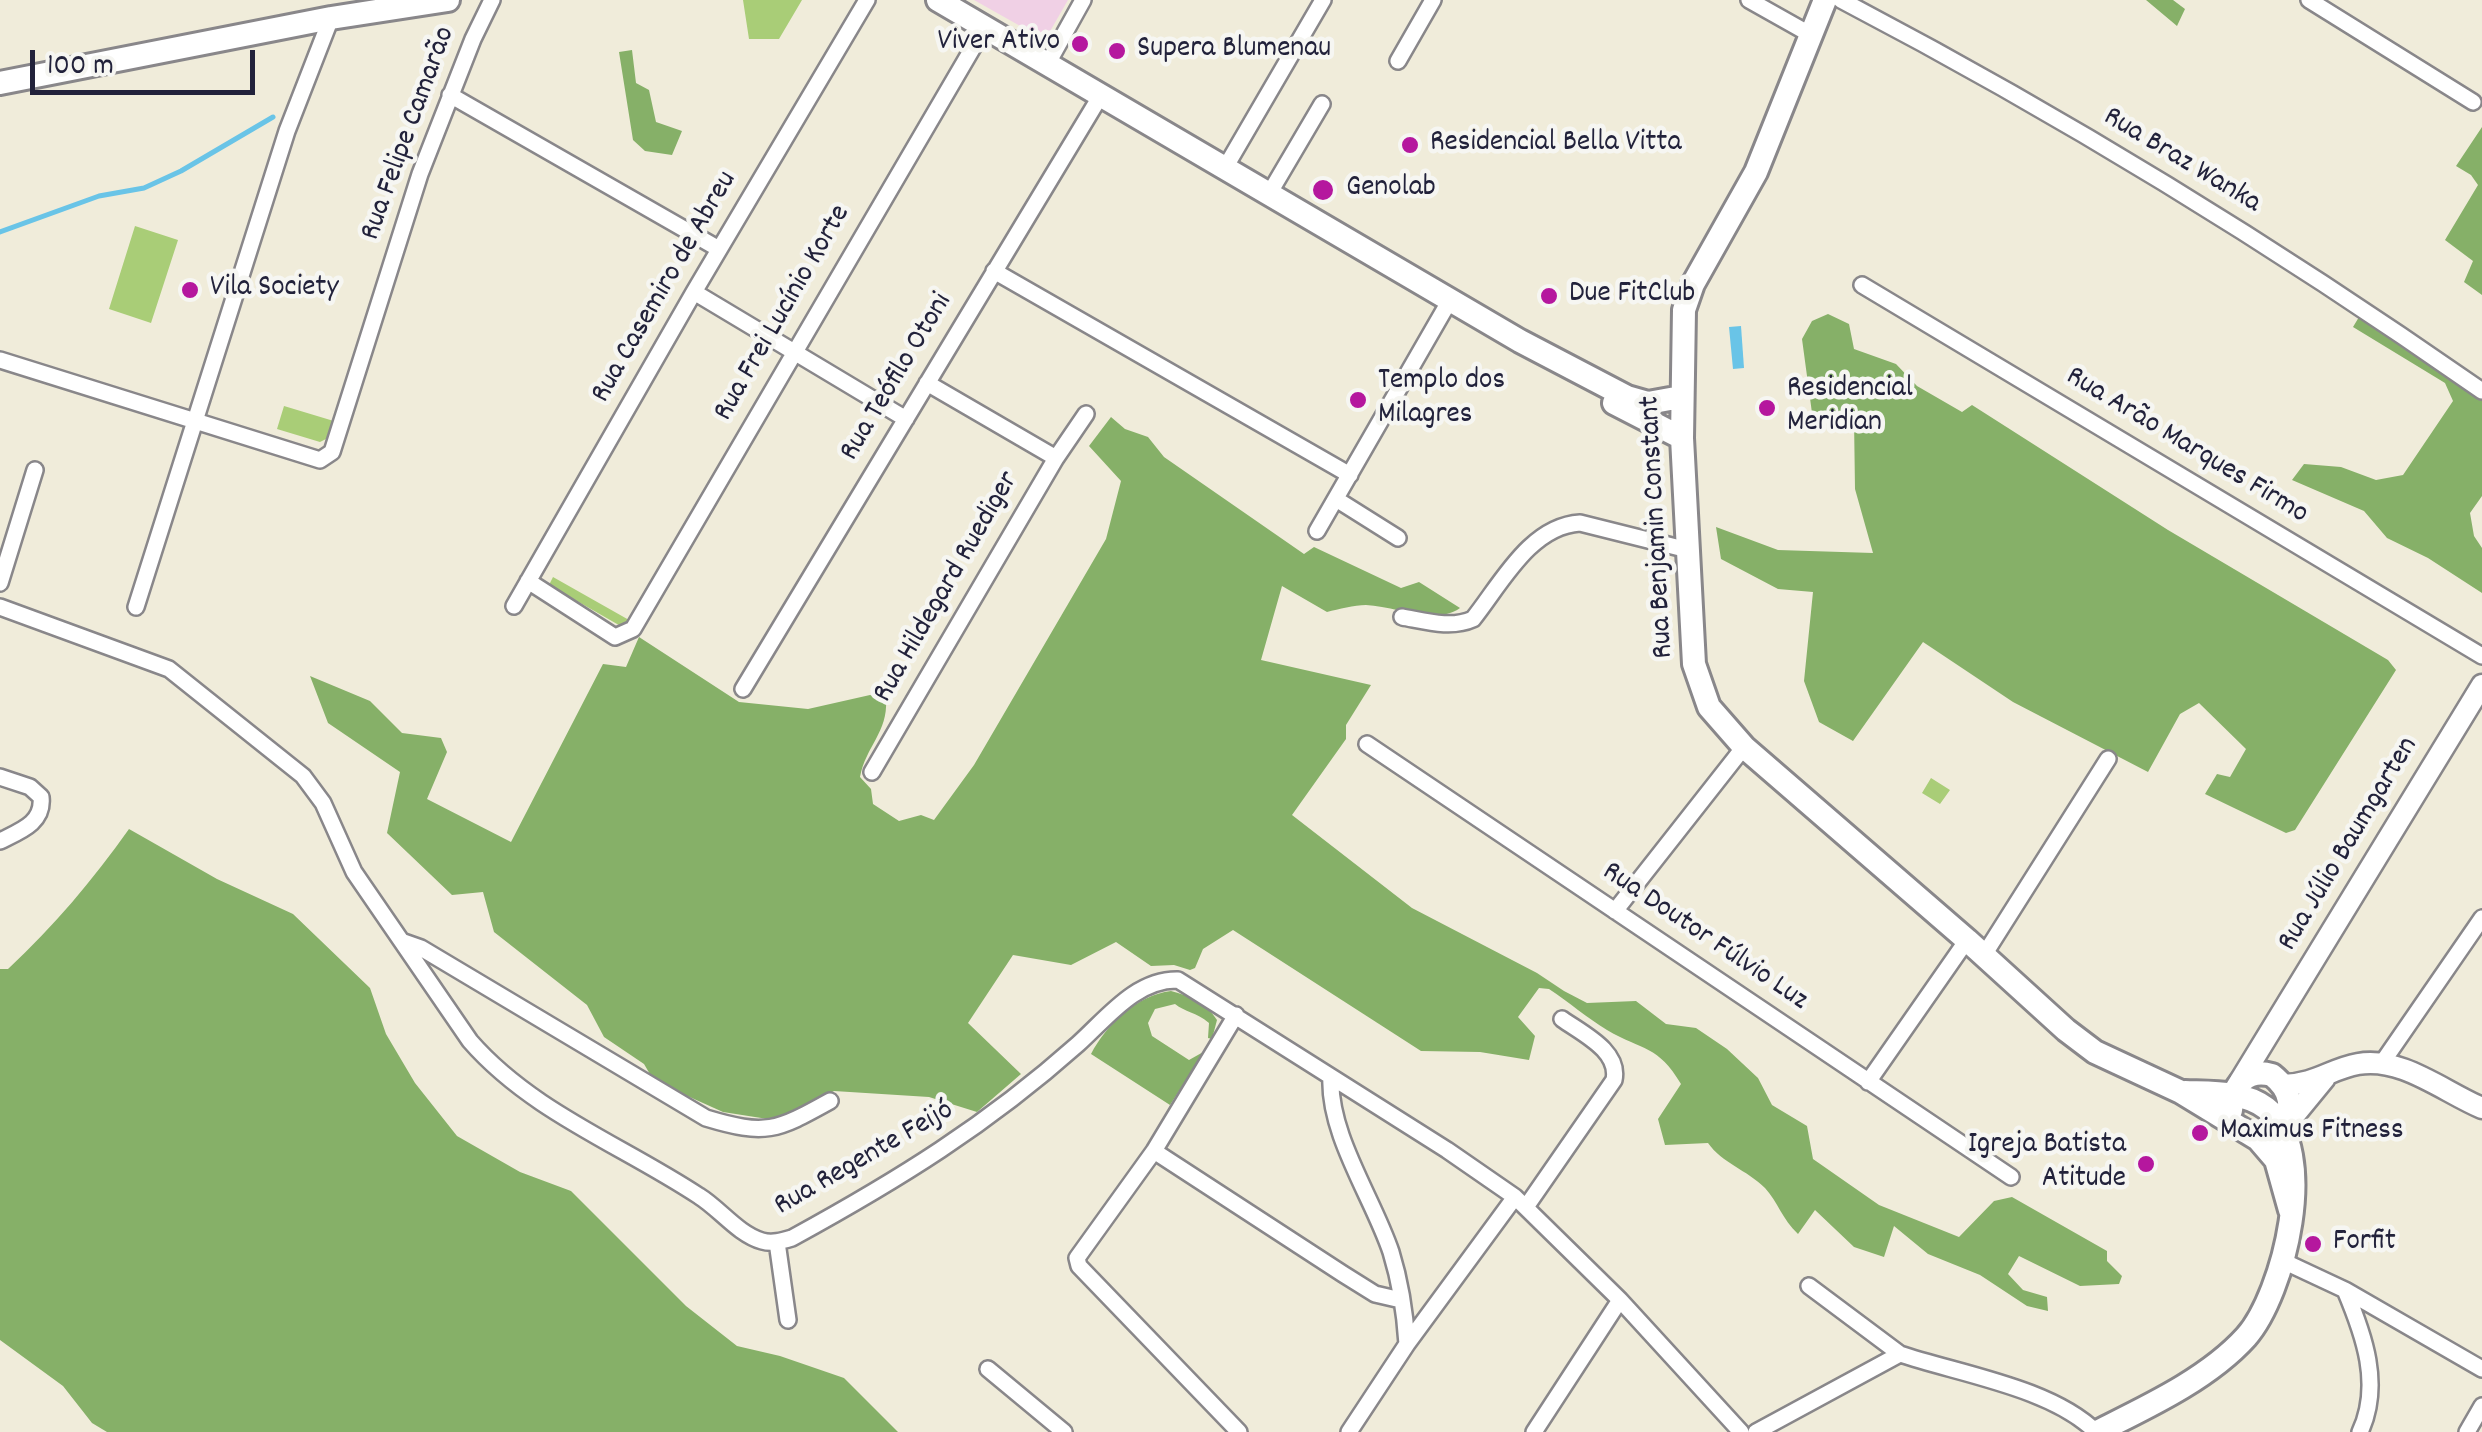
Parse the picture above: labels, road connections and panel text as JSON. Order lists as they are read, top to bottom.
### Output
{
  "streets": {
    "main road": ["Rua Benjamin Constant"],
    "street": [
      "Rua Felipe Camarão",
      "Rua Braz Wanka",
      "Rua Casemiro de Abreu",
      "Rua Frei Lucínio Korte",
      "Rua Teófilo Otoni",
      "Rua Arão Marques Firmo",
      "Rua Hildegard Ruediger",
      "Rua Júlio Baumgarten",
      "Rua Doutor Fúlvio Luz",
      "Rua Regente Feijó"
    ]
  },
  "crossings": [
    ["Rua Casemiro de Abreu", "Rua Frei Lucínio Korte"],
    ["Rua Teófilo Otoni", "Rua Hildegard Ruediger"],
    ["Rua Benjamin Constant", "Rua Júlio Baumgarten"]
  ],
  "places": [
    "Viver Ativo",
    "Supera Blumenau",
    "Residencial Bella Vitta",
    "Genolab",
    "Vila Society",
    "Due FitClub",
    "Templo dos Milagres",
    "Residencial Meridian",
    "Maximus Fitness",
    "Igreja Batista Atitude",
    "Forfit"
  ],
  "scale_bar": "100 m"
}
